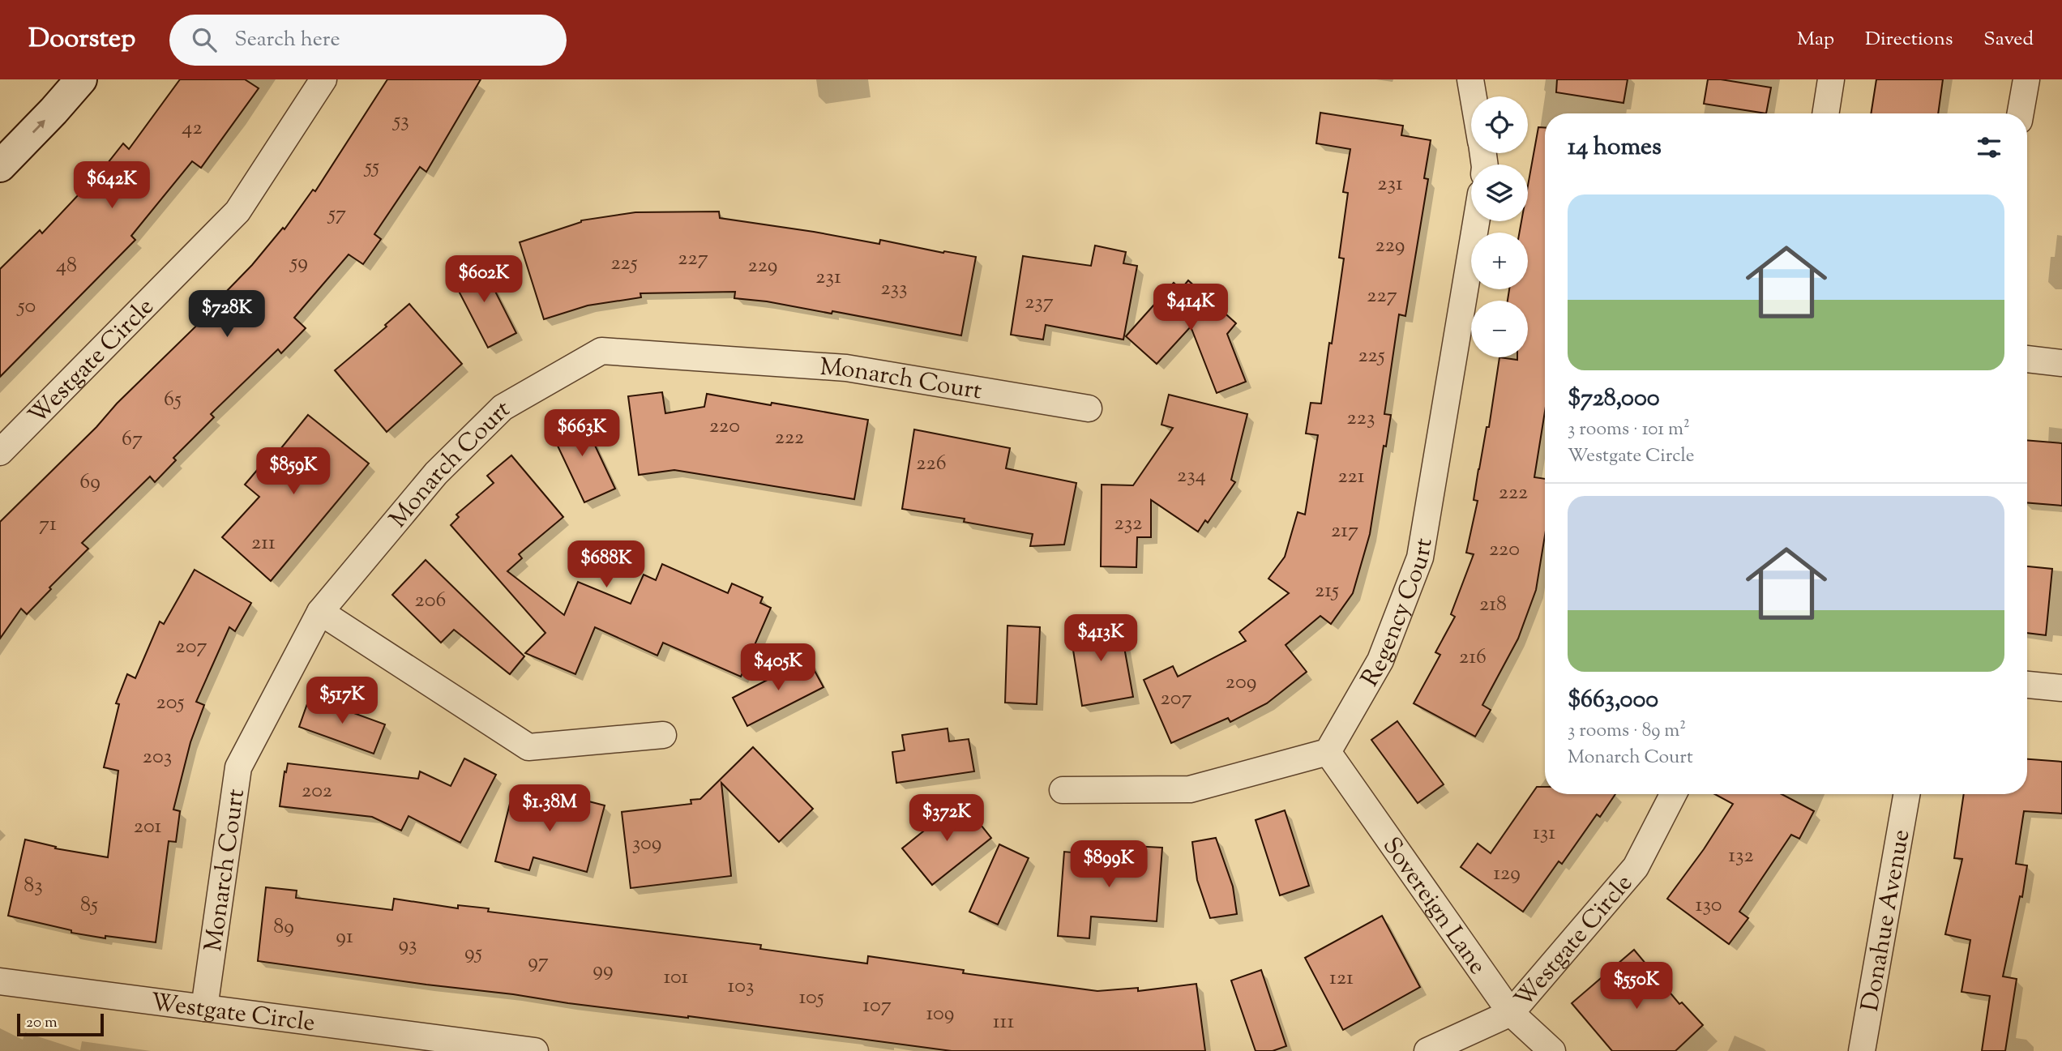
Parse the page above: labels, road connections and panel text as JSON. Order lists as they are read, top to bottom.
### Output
{
  "streets": {
    "street": [
      "Westgate Circle",
      "Monarch Court",
      "Regency Court",
      "Sovereign Lane",
      "Donahue Avenue"
    ]
  },
  "crossings": [
    ["Westgate Circle", "Monarch Court"],
    ["Westgate Circle", "Sovereign Lane"],
    ["Regency Court", "Sovereign Lane"]
  ],
  "house_numbers": [
    "53",
    "42",
    "55",
    "231",
    "57",
    "229",
    "227",
    "59",
    "225",
    "48",
    "229",
    "231",
    "233",
    "227",
    "237",
    "50",
    "225",
    "65",
    "223",
    "220",
    "222",
    "67",
    "226",
    "234",
    "221",
    "69",
    "222",
    "232",
    "71",
    "217",
    "211",
    "220",
    "215",
    "206",
    "218",
    "207",
    "216",
    "209",
    "207",
    "205",
    "203",
    "202",
    "201",
    "131",
    "309",
    "132",
    "129",
    "83",
    "85",
    "130",
    "89",
    "91",
    "93",
    "95",
    "97",
    "99",
    "101",
    "121",
    "103",
    "105",
    "107",
    "109",
    "111"
  ],
  "scale_bar": "20 m",
  "page": {
    "header": "Doorstep",
    "search": "Search here",
    "nav": ["Map", "Directions", "Saved"],
    "map_buttons": ["+", "−"],
    "heading": "14 homes",
    "price": [
      "$642K",
      "$602K",
      "$414K",
      "$728K",
      "$663K",
      "$859K",
      "$688K",
      "$413K",
      "$405K",
      "$517K",
      "$1.38M",
      "$372K",
      "$899K",
      "$550K"
    ],
    "list": [
      {
        "name": "$728,000",
        "note": "3 rooms · 101 m² · Westgate Circle"
      },
      {
        "name": "$663,000",
        "note": "3 rooms · 89 m² · Monarch Court"
      }
    ],
    "scale": "20 m"
  }
}
